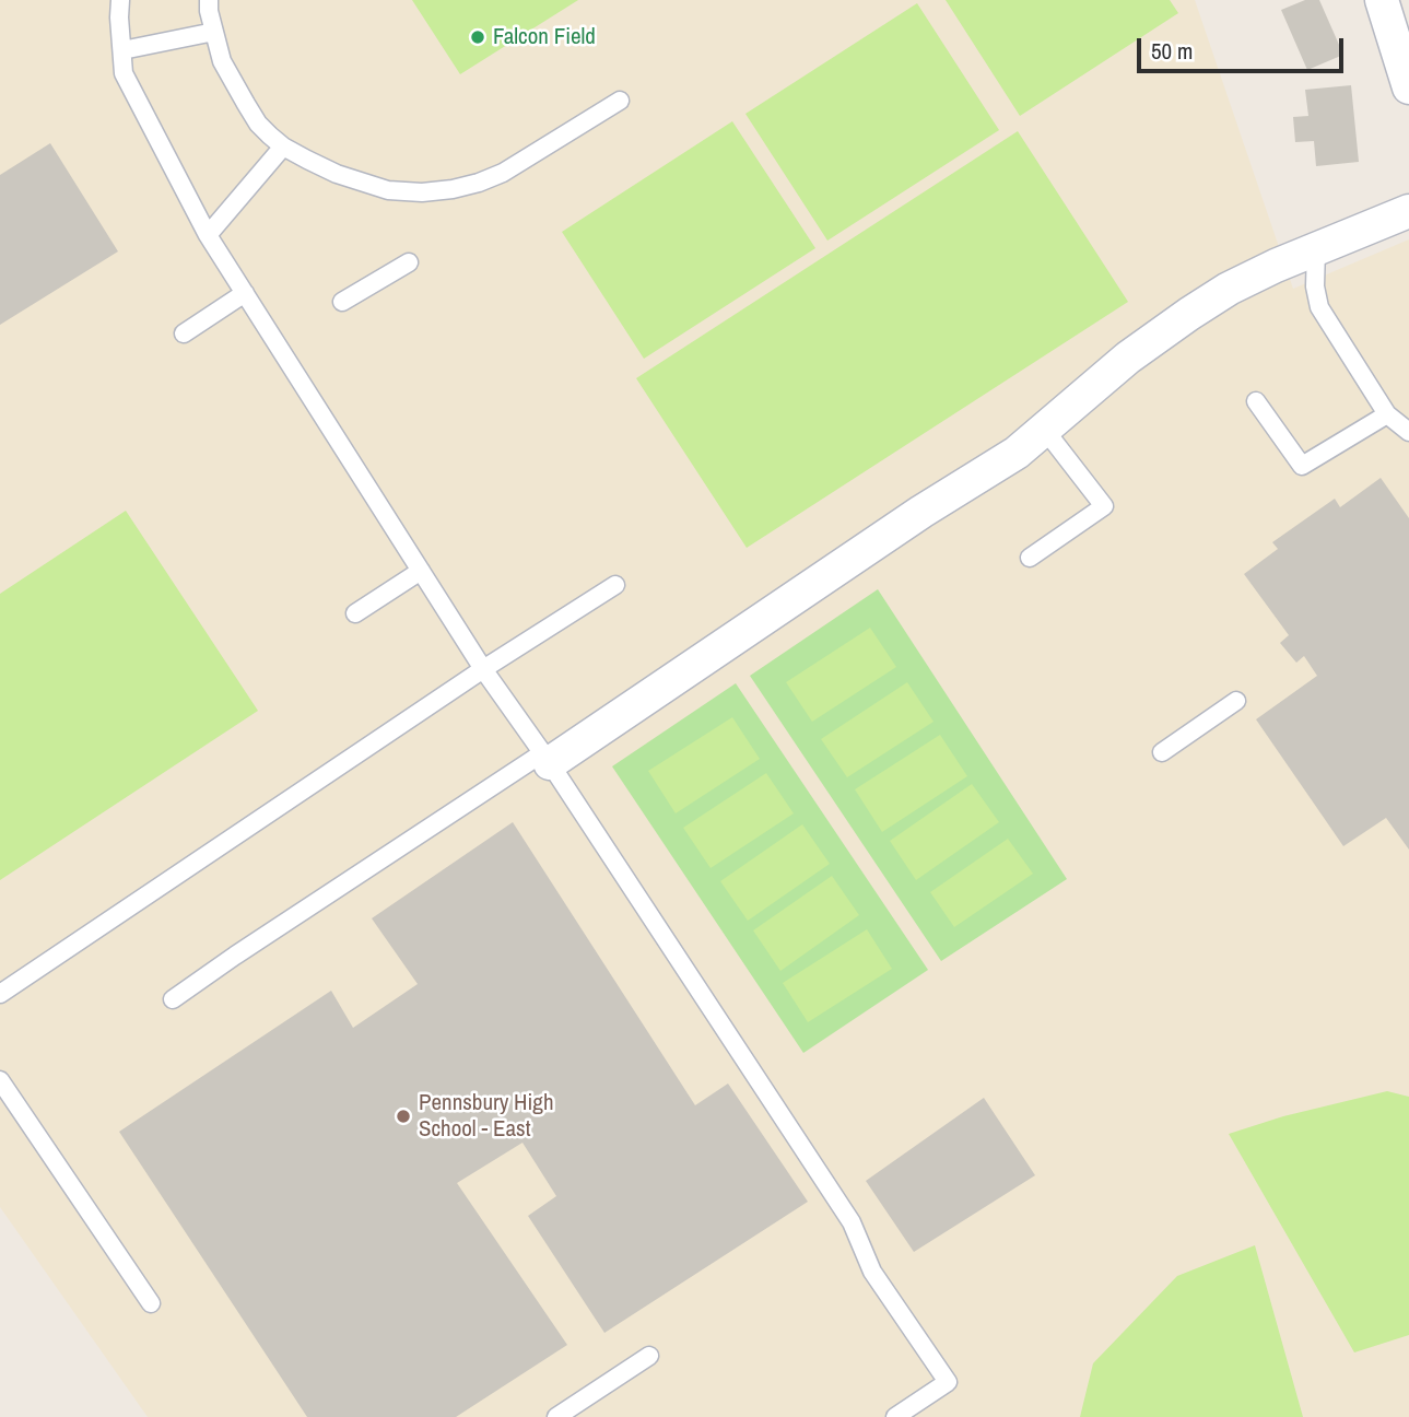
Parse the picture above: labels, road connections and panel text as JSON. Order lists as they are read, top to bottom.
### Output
{
  "places": ["Falcon Field", "Pennsbury High School - East"],
  "scale_bar": "50 m"
}
